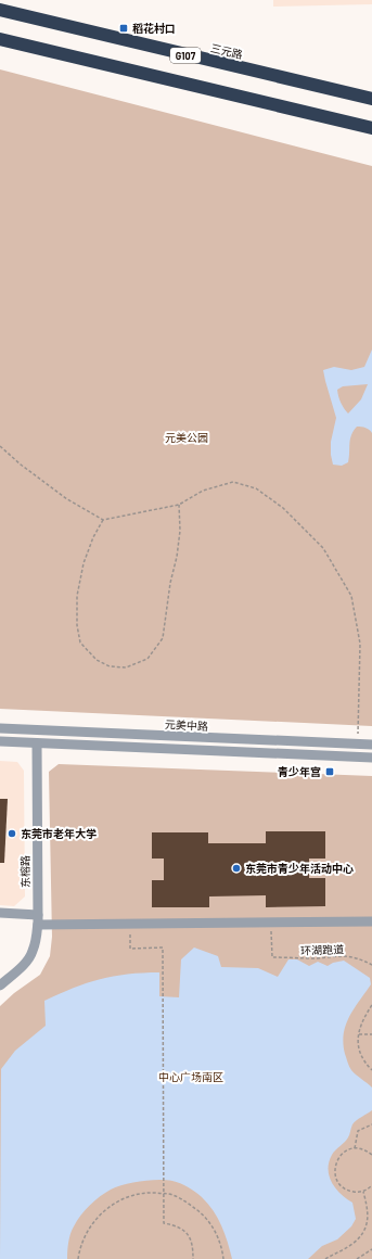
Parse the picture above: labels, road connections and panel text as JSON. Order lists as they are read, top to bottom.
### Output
{
  "streets": {
    "highway": ["三元路", "G107"],
    "street": ["元美中路", "东榕路"],
    "path": ["环湖跑道"]
  },
  "parks": ["元美公园", "中心广场南区"],
  "places": {
    "transit": ["稻花村口", "青少年宫"],
    "other": ["东莞市老年大学", "东莞市青少年活动中心"]
  }
}
